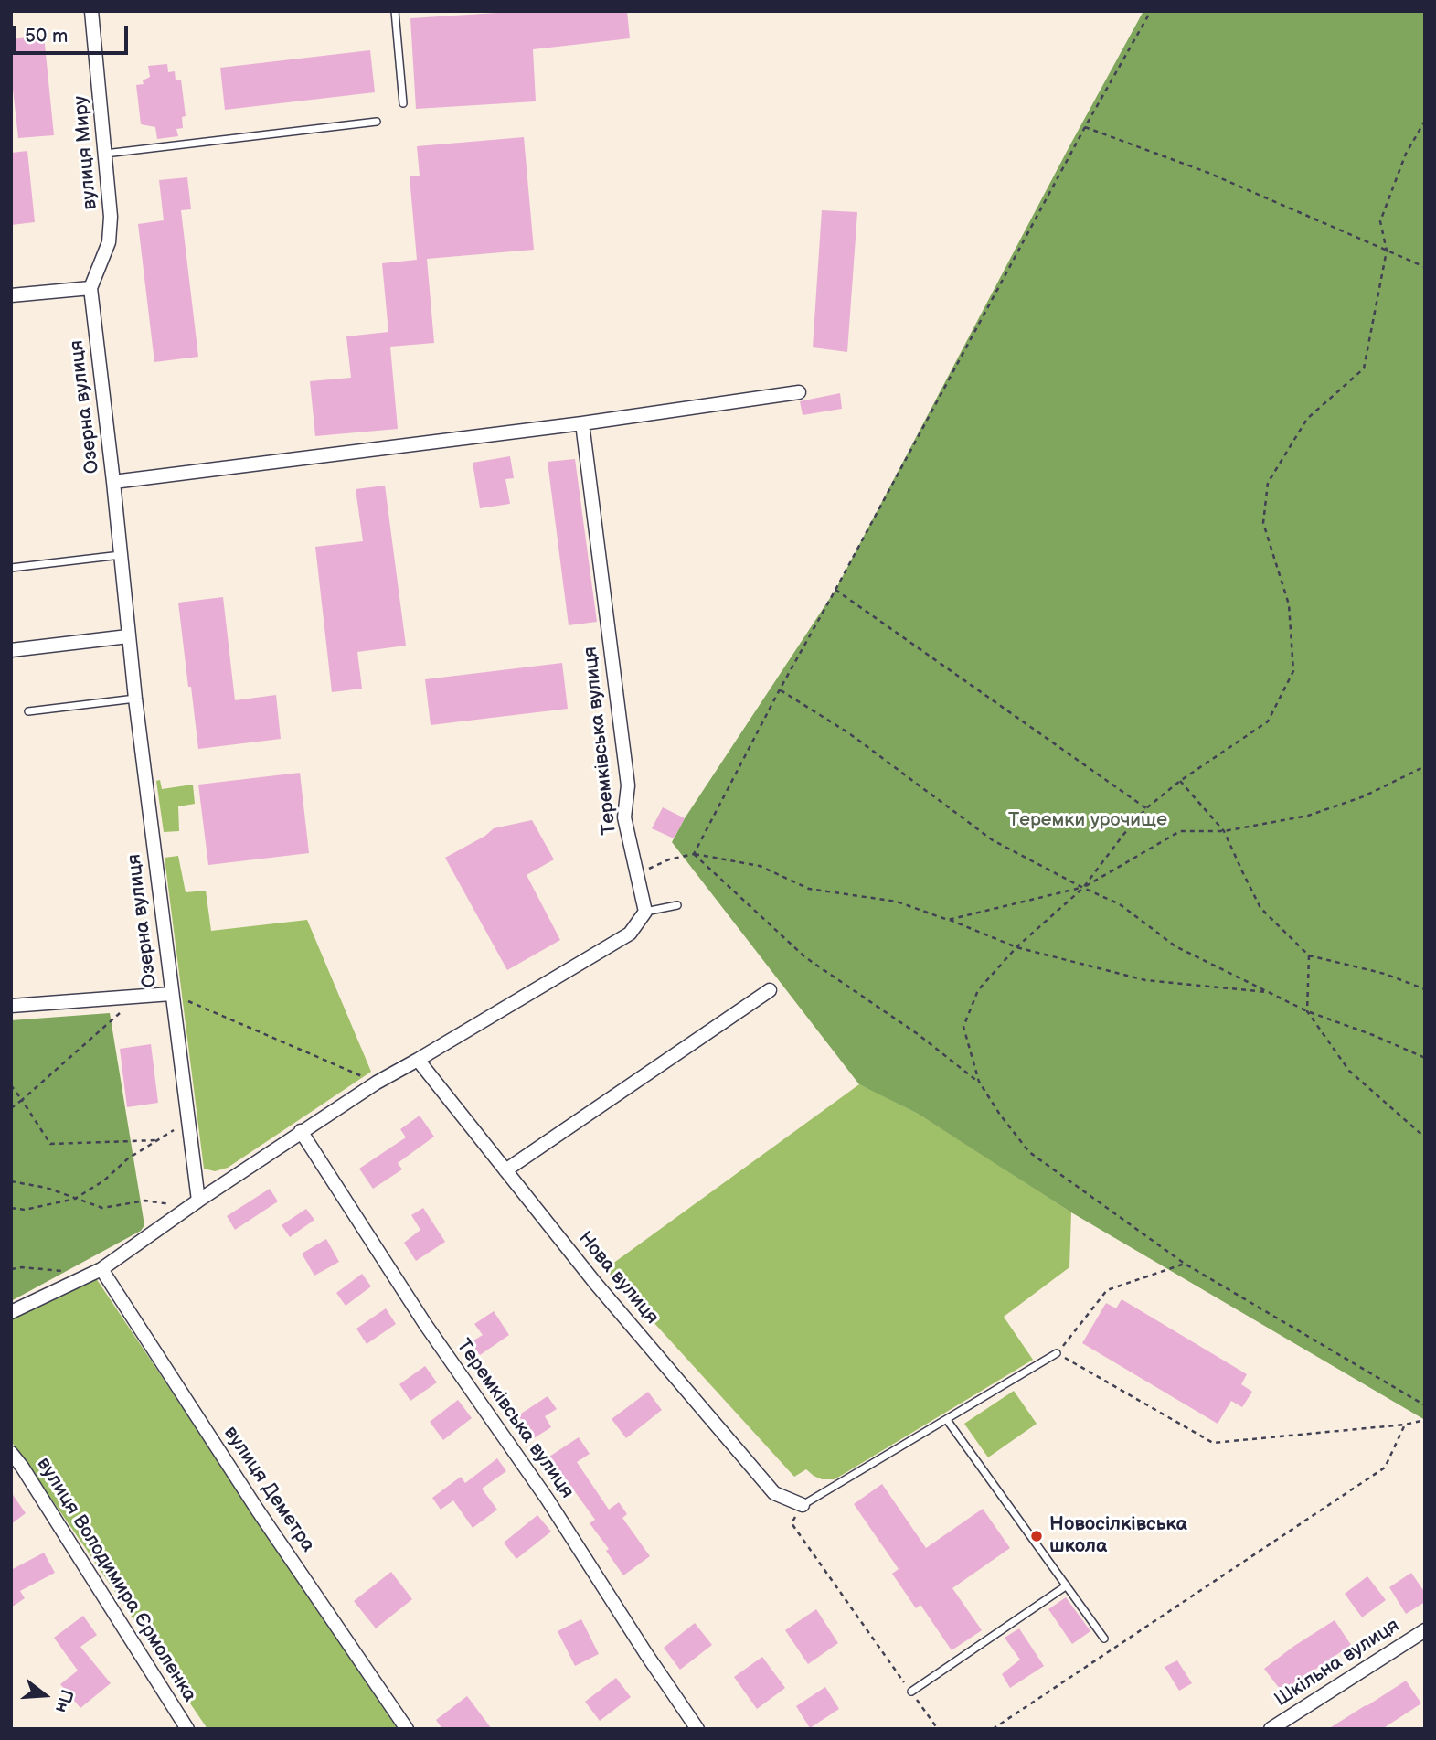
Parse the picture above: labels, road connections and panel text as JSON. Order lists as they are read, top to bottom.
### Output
{
  "streets": {
    "street": [
      "вулиця Миру",
      "Озерна вулиця",
      "Теремківська вулиця",
      "Нова вулиця",
      "вулиця Деметра",
      "вулиця Володимира Єрмоленка",
      "Шкільна вулиця"
    ]
  },
  "crossings": [
    ["вулиця Миру", "Озерна вулиця"]
  ],
  "parks": ["Теремки урочище"],
  "places": ["Новосілківська школа"],
  "scale_bar": "50 m",
  "north": "right"
}
